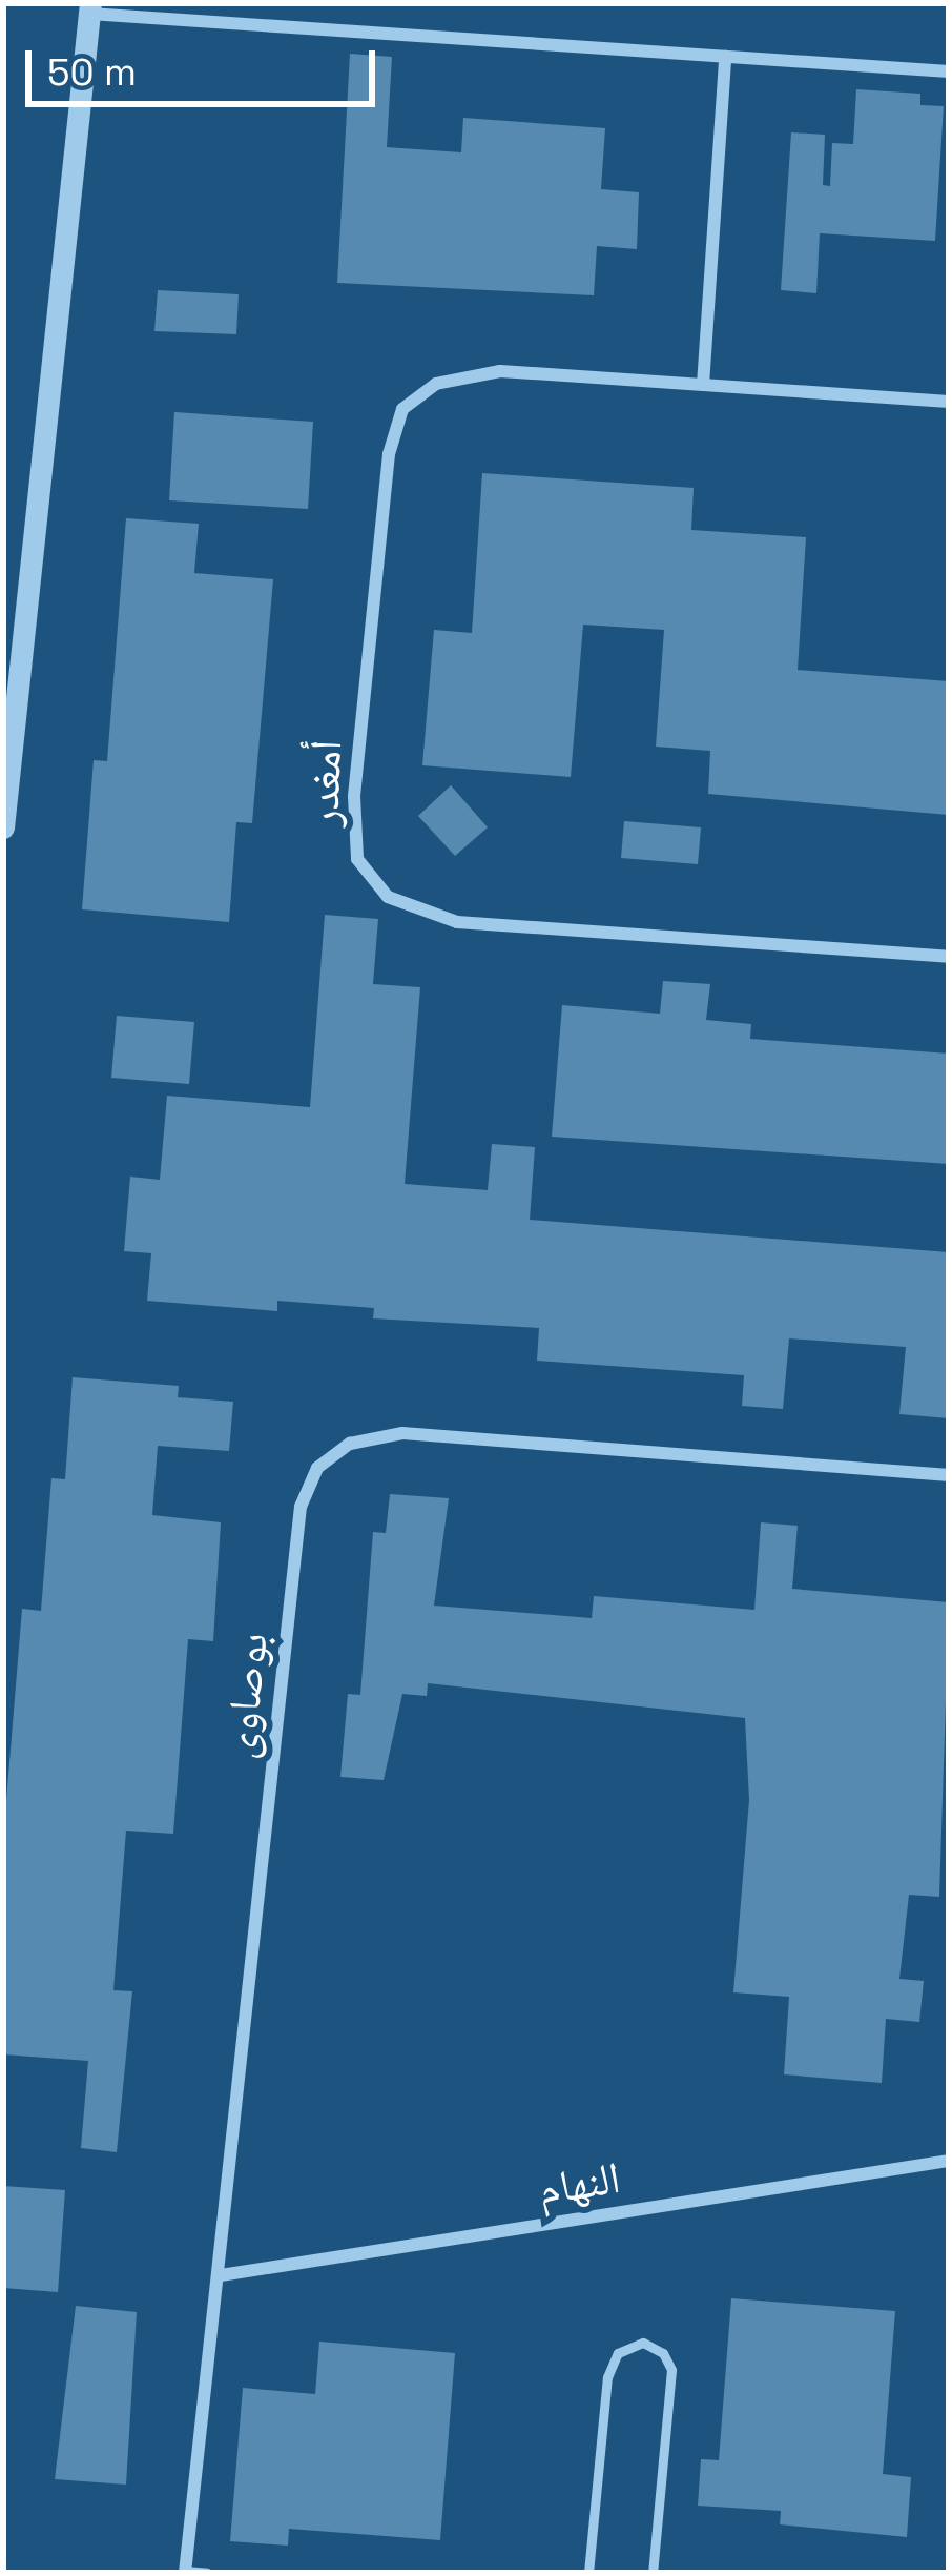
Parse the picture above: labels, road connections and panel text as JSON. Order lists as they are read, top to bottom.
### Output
{
  "streets": {
    "street": ["أمغدر", "بوصاوى", "النهام"]
  },
  "crossings": [
    ["بوصاوى", "النهام"]
  ],
  "scale_bar": "50 m"
}
